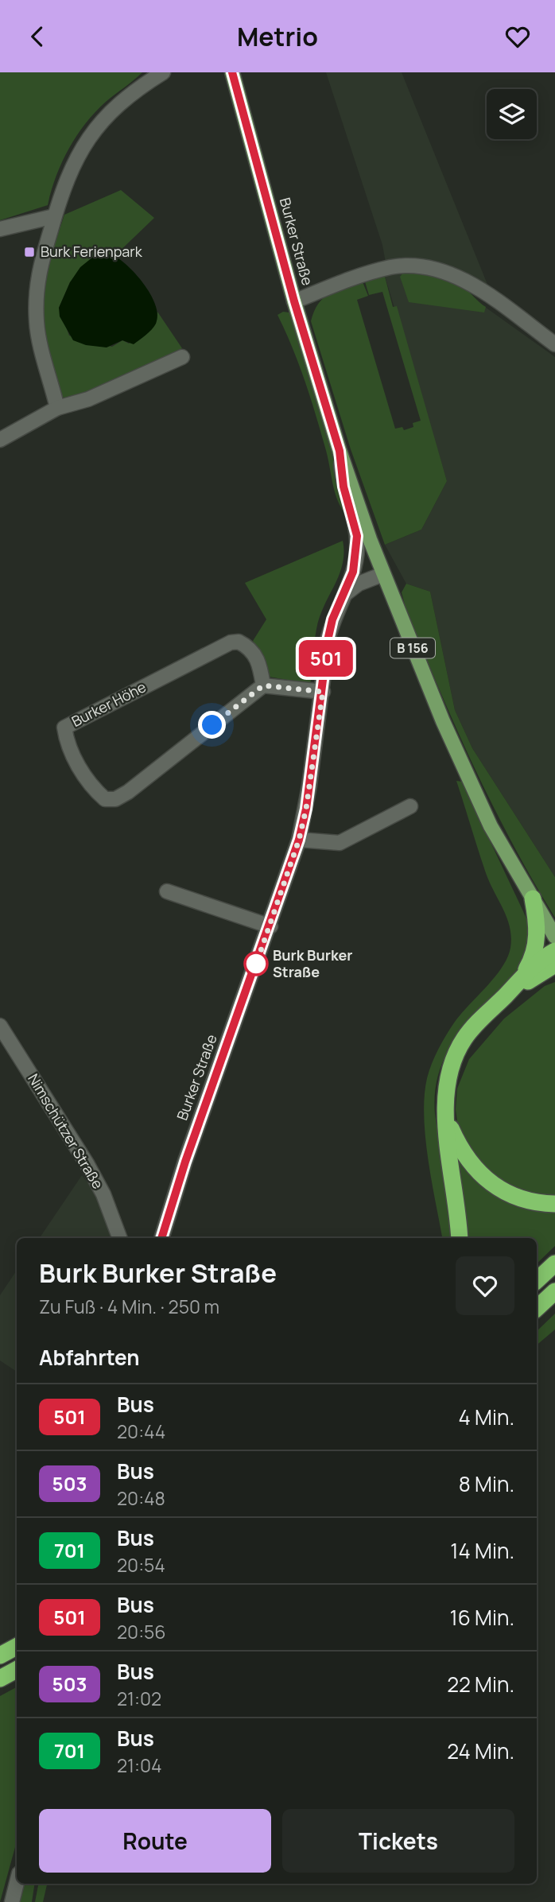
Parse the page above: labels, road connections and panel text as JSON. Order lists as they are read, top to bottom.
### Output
{
  "streets": {
    "main road": ["Burker Straße", "B 156"],
    "street": ["Burker Höhe", "Nimschützer Straße"]
  },
  "crossings": [
    ["Burker Straße", "B 156"]
  ],
  "places": {
    "transit": ["Burk Ferienpark"],
    "other": ["Burk Burker Straße"]
  },
  "lines": ["bus line 501"],
  "page": {
    "header": "Metrio",
    "on_map": "501",
    "heading": [
      ["Burk Burker Straße", "Zu Fuß · 4 Min. · 250 m"],
      "Abfahrten"
    ],
    "list": [
      {
        "mark": "501",
        "name": "Bus",
        "note": "20:44",
        "value": "4 Min."
      },
      {
        "mark": "503",
        "name": "Bus",
        "note": "20:48",
        "value": "8 Min."
      },
      {
        "mark": "701",
        "name": "Bus",
        "note": "20:54",
        "value": "14 Min."
      },
      {
        "mark": "501",
        "name": "Bus",
        "note": "20:56",
        "value": "16 Min."
      },
      {
        "mark": "503",
        "name": "Bus",
        "note": "21:02",
        "value": "22 Min."
      },
      {
        "mark": "701",
        "name": "Bus",
        "note": "21:04",
        "value": "24 Min."
      }
    ],
    "buttons": ["Route", "Tickets"]
  }
}
